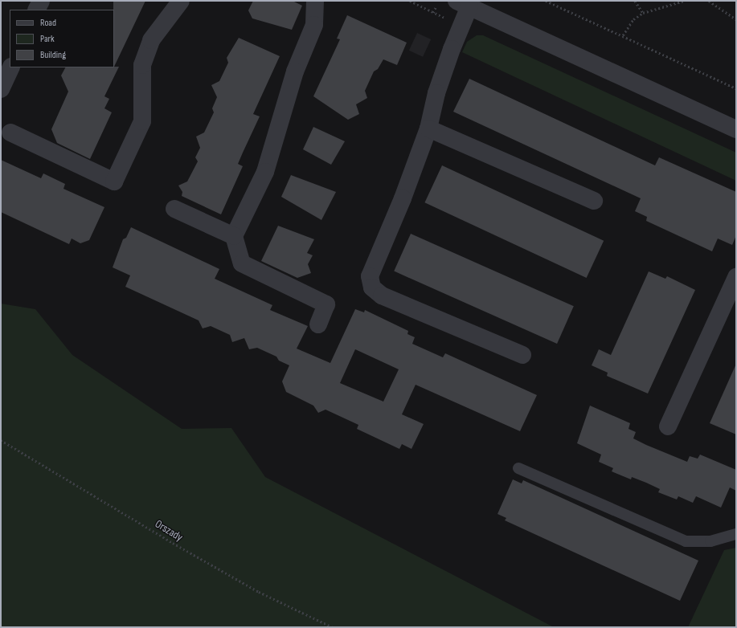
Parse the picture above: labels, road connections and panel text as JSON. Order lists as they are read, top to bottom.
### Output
{
  "streets": {
    "path": ["Orszady"]
  },
  "legend": ["Road", "Park", "Building"]
}
